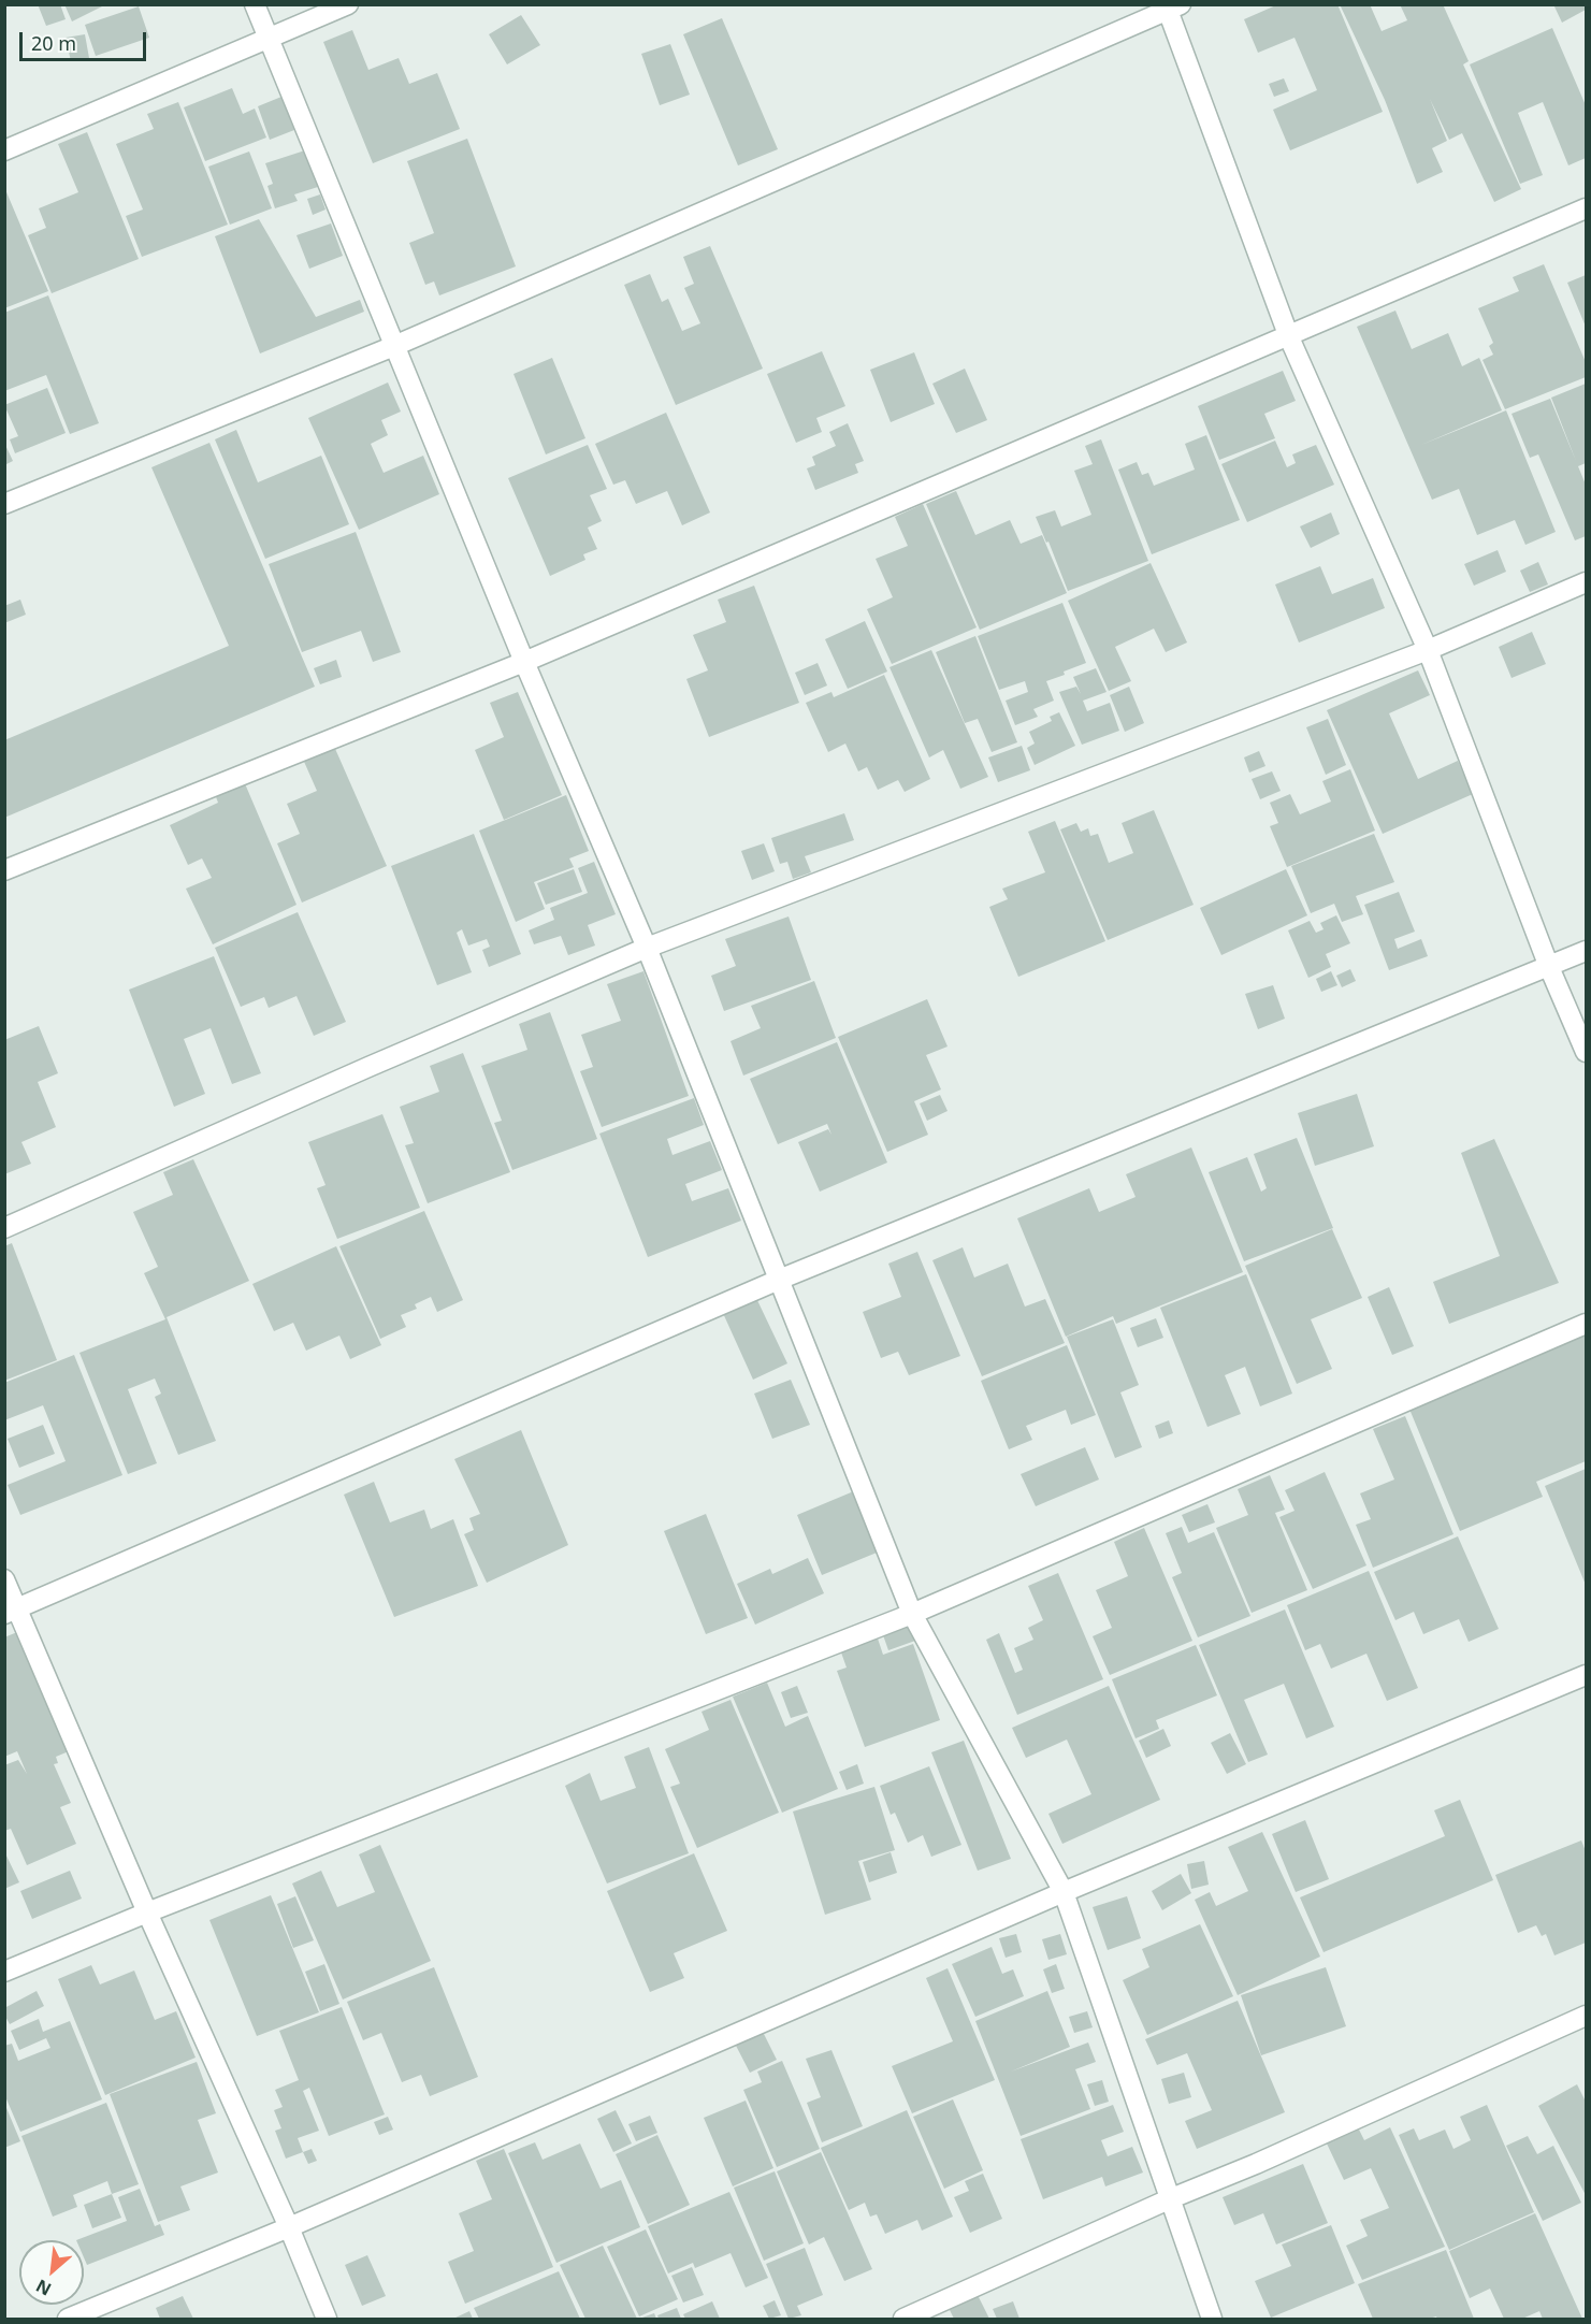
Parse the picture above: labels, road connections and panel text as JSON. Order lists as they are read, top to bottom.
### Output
{
  "scale_bar": "20 m",
  "north": "bottom left"
}
